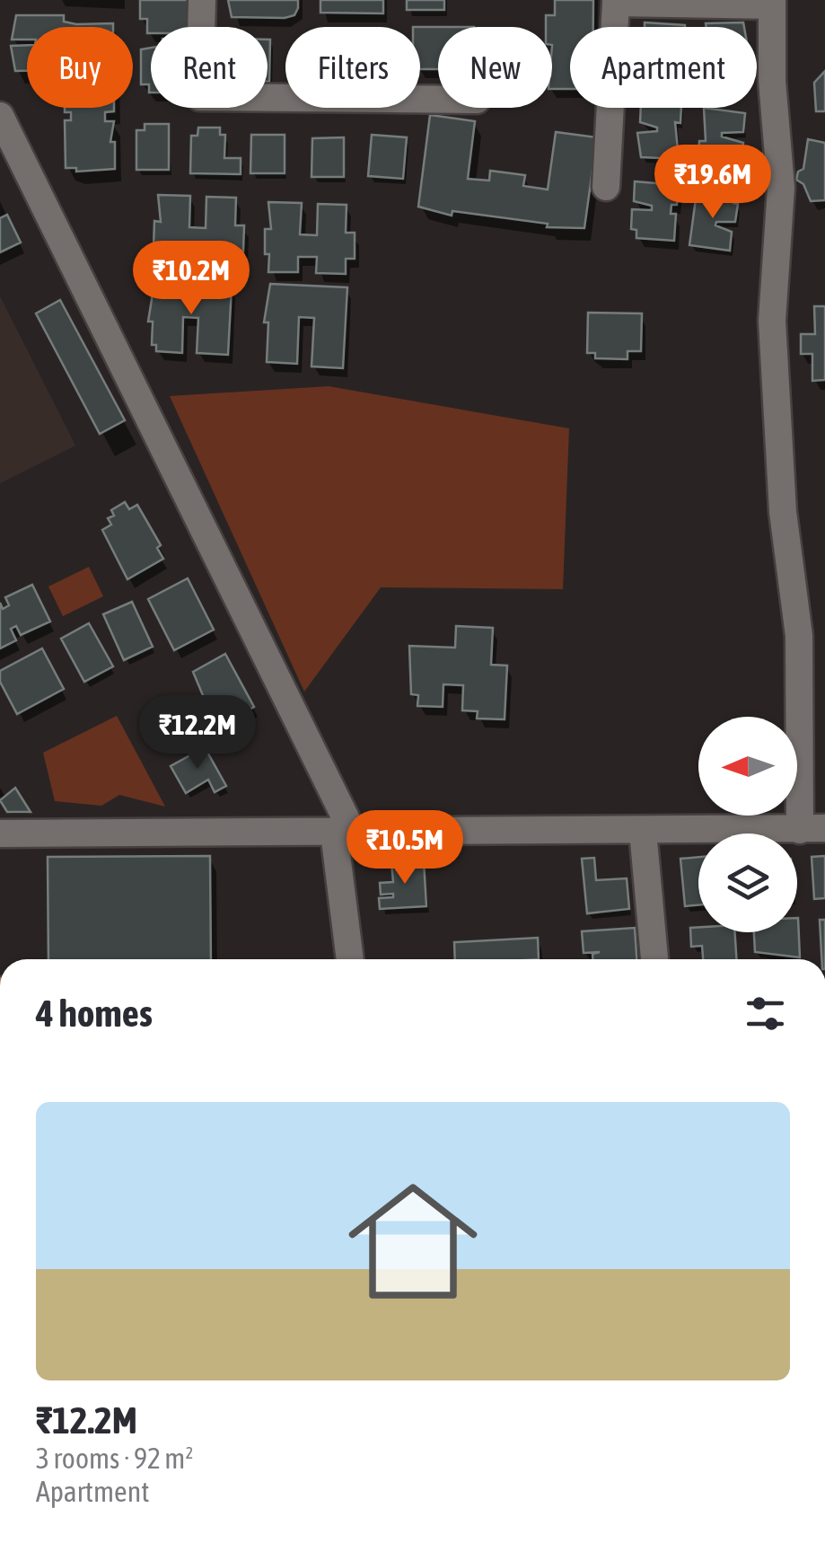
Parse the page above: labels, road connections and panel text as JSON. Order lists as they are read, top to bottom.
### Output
{
  "north": "left",
  "page": {
    "chip": [
      "Buy",
      "Rent",
      "Filters",
      "New",
      "Apartment"
    ],
    "price": [
      "₹19.6M",
      "₹10.2M",
      "₹12.2M",
      "₹10.5M"
    ],
    "heading": "4 homes",
    "list": [
      {
        "name": "₹12.2M",
        "note": "3 rooms · 92 m² · Apartment"
      }
    ]
  }
}
